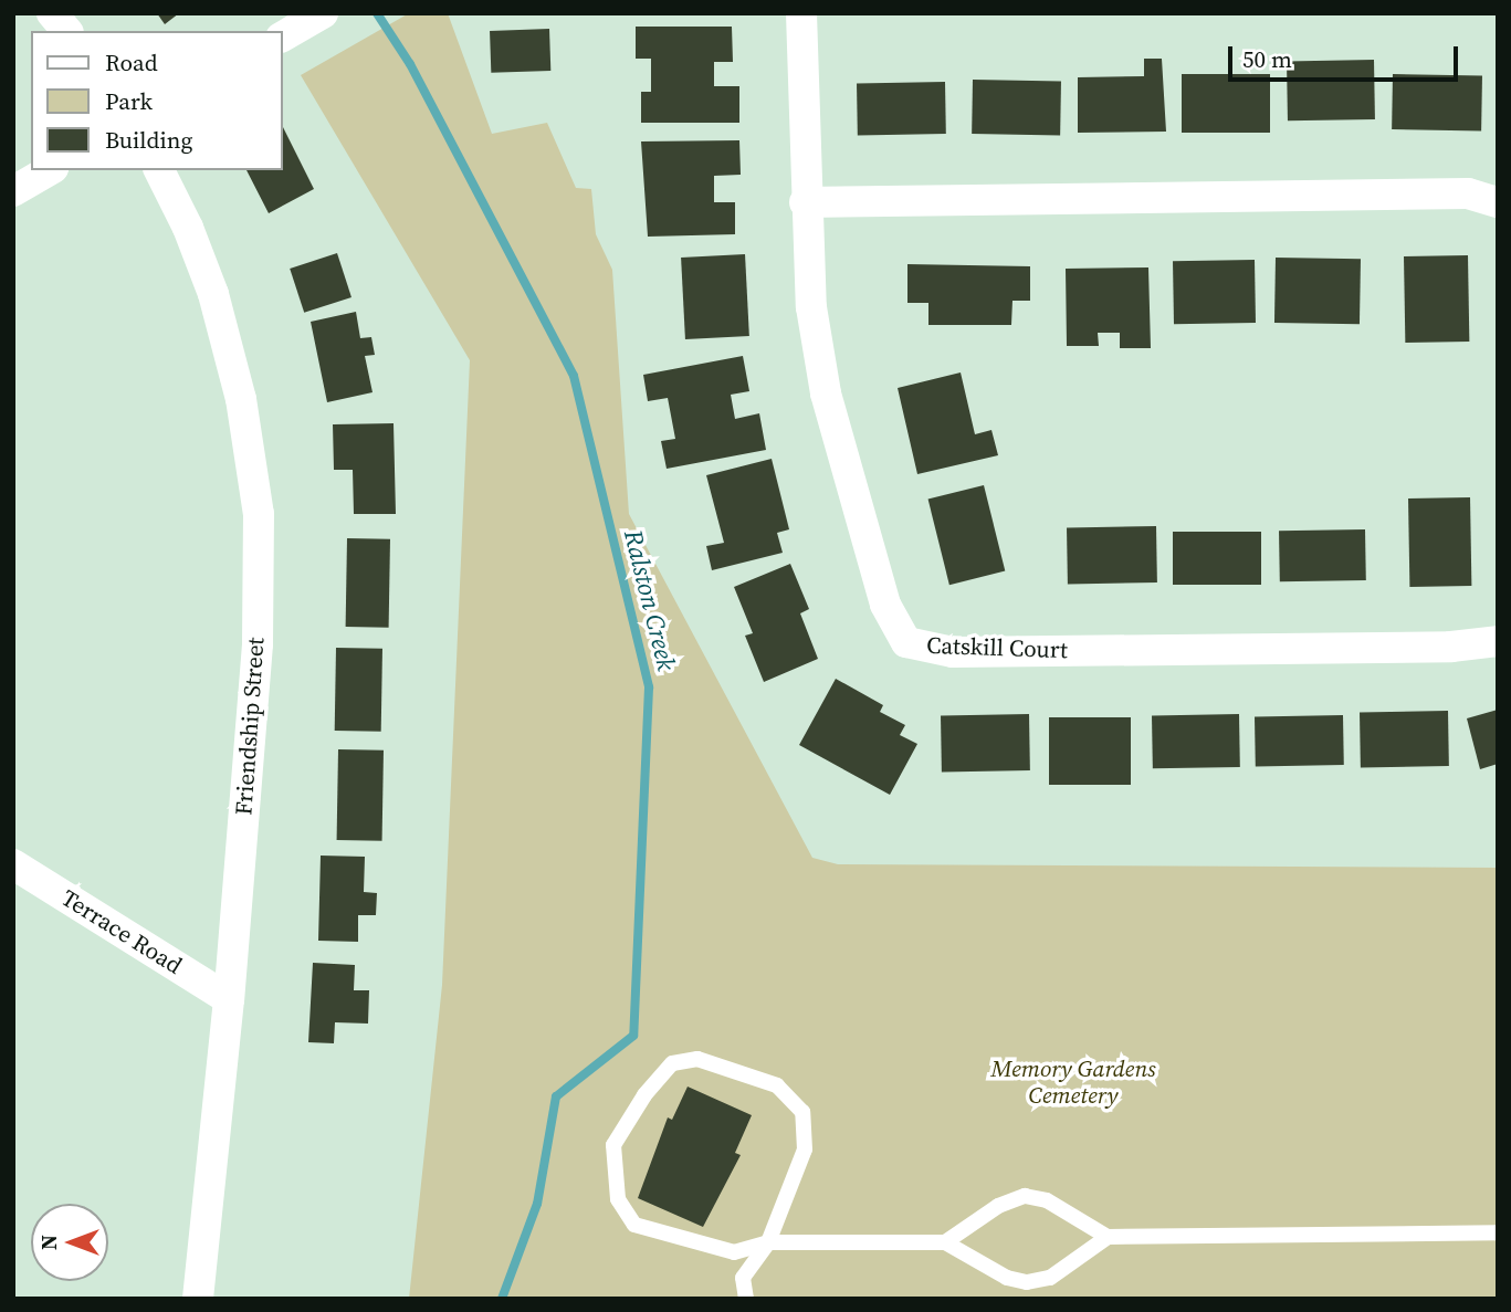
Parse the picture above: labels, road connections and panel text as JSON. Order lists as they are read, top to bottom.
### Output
{
  "streets": {
    "street": ["Catskill Court", "Friendship Street", "Terrace Road"]
  },
  "crossings": [
    ["Friendship Street", "Terrace Road"]
  ],
  "water": ["Ralston Creek"],
  "parks": ["Memory Gardens Cemetery"],
  "legend": ["Road", "Park", "Building"],
  "scale_bar": "50 m",
  "north": "left"
}
